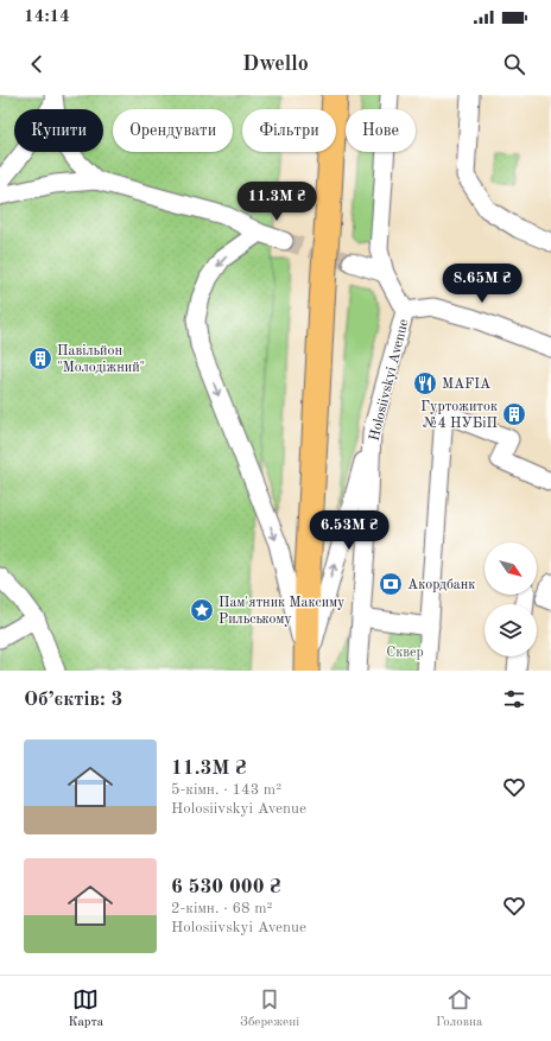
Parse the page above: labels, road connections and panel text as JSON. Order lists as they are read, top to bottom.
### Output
{
  "streets": {
    "street": ["Holosiivskyi Avenue"]
  },
  "parks": ["Сквер"],
  "places": {
    "building": ["Павільйон \"Молодіжний\"", "Гуртожиток №4 НУБіП"],
    "restaurant": ["MAFIA"],
    "bank": ["Акордбанк"],
    "place": ["Пам'ятник Максиму Рильському"]
  },
  "north": "bottom right",
  "page": {
    "status": "14:14",
    "header": "Dwello",
    "chip": [
      "Купити",
      "Орендувати",
      "Фільтри",
      "Нове"
    ],
    "price": ["11.3M ₴", "8.65M ₴", "6.53M ₴"],
    "heading": "Об’єктів: 3",
    "list": [
      {
        "name": "11.3M ₴",
        "note": "5-кімн. · 143 m² · Holosiivskyi Avenue"
      },
      {
        "name": "6 530 000 ₴",
        "note": "2-кімн. · 68 m² · Holosiivskyi Avenue"
      }
    ],
    "tabs": ["Карта", "Збережені", "Головна"]
  }
}
